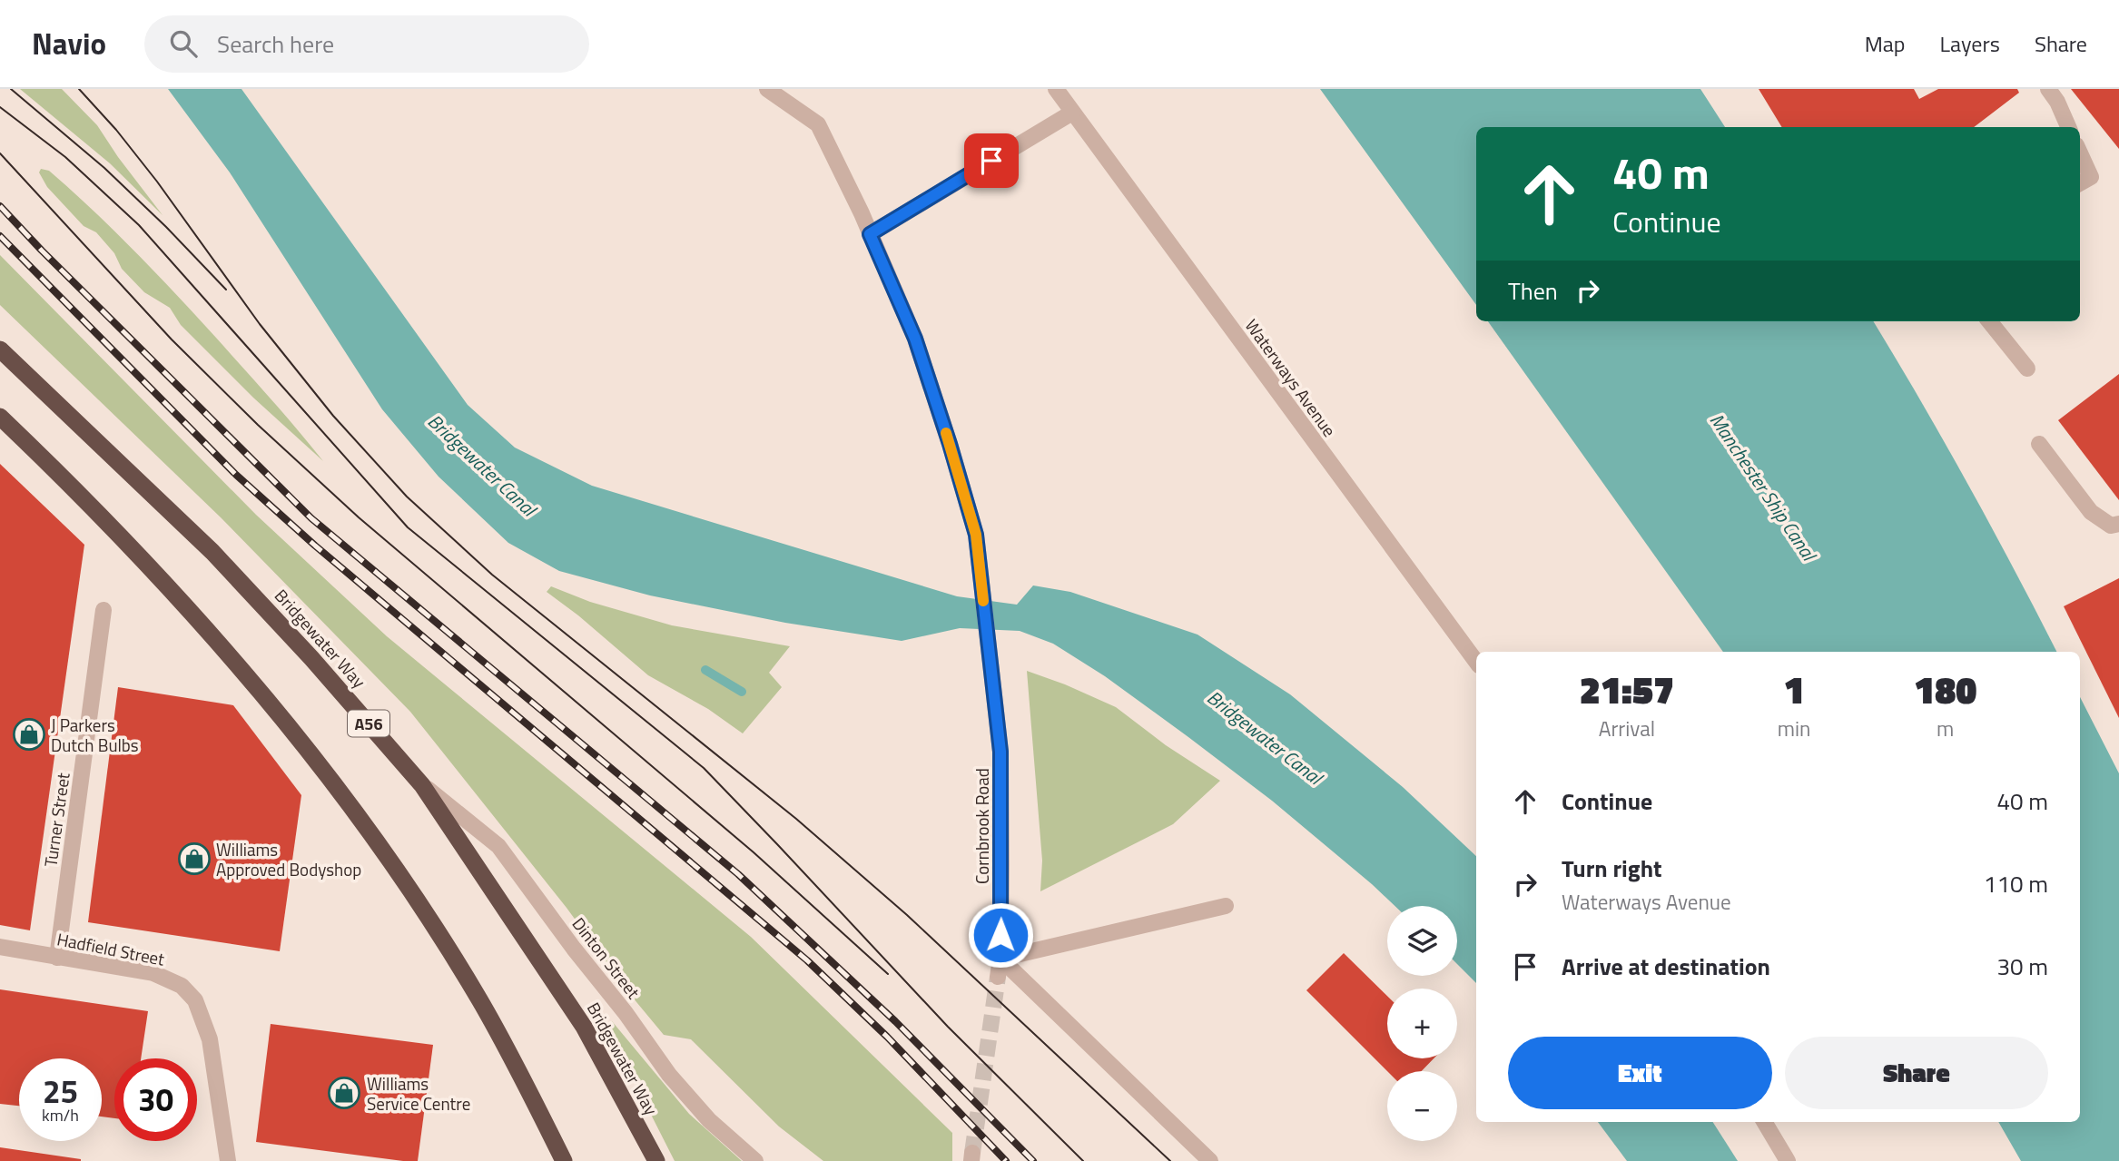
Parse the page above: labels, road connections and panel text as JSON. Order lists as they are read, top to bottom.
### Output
{
  "streets": {
    "highway": ["Bridgewater Way", "A56"],
    "street": [
      "Waterways Avenue",
      "Turner Street",
      "Cornbrook Road",
      "Hadfield Street",
      "Dinton Street"
    ]
  },
  "crossings": [
    ["Bridgewater Way", "Dinton Street"],
    ["Turner Street", "Hadfield Street"]
  ],
  "water": ["Bridgewater Canal", "Manchester Ship Canal"],
  "places": {
    "shop": ["J Parkers Dutch Bulbs", "Williams Approved Bodyshop", "Williams Service Centre"]
  },
  "page": {
    "header": "Navio",
    "search": "Search here",
    "nav": ["Map", "Layers", "Share"],
    "turn": ["40 m", "Continue"],
    "then": "Then",
    "eta": [
      "21:57",
      "Arrival",
      "1",
      "min",
      "180",
      "m"
    ],
    "list": [
      {
        "name": "Continue",
        "value": "40 m"
      },
      {
        "name": "Turn right",
        "note": "Waterways Avenue",
        "value": "110 m"
      },
      {
        "name": "Arrive at destination",
        "value": "30 m"
      }
    ],
    "map_buttons": ["+", "−"],
    "buttons": ["Exit", "Share"],
    "speed": "25 km/h",
    "limit": "30"
  }
}
